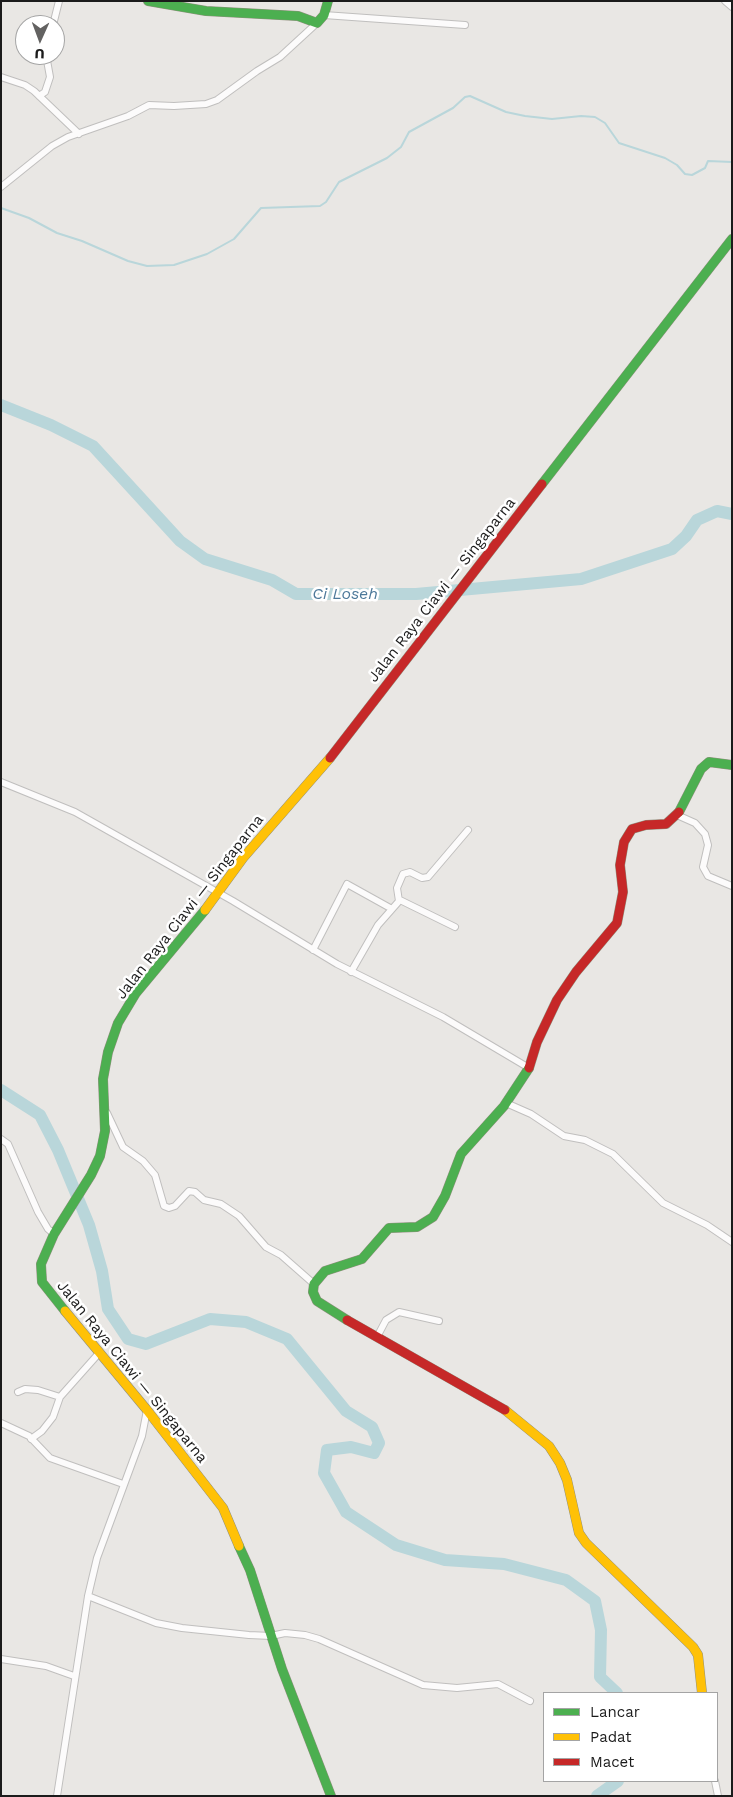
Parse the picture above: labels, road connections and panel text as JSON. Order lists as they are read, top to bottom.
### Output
{
  "streets": {
    "main road": ["Jalan Raya Ciawi — Singaparna"]
  },
  "water": ["Ci Loseh"],
  "legend": ["Lancar", "Padat", "Macet"],
  "north": "bottom"
}
